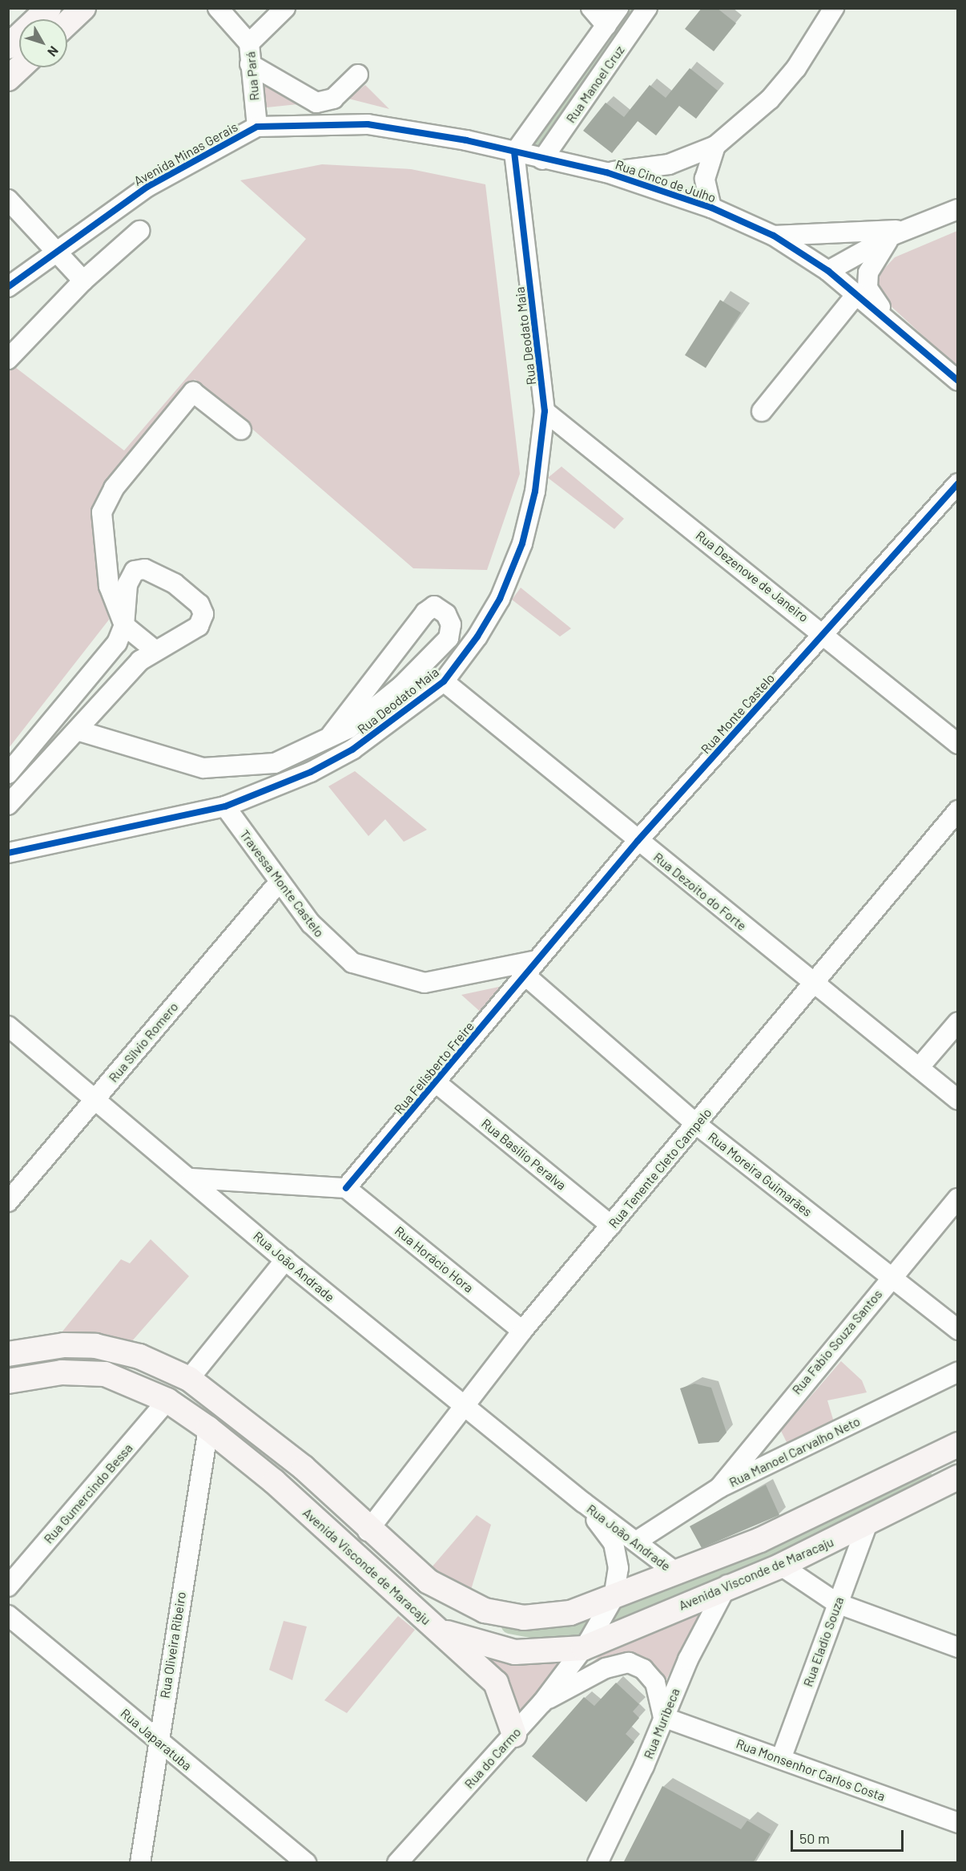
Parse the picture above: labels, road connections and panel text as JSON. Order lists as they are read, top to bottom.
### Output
{
  "streets": {
    "main road": ["Avenida Visconde de Maracaju"],
    "street": [
      "Rua Pará",
      "Rua Manoel Cruz",
      "Avenida Minas Gerais",
      "Rua Cinco de Julho",
      "Rua Deodato Maia",
      "Rua Dezenove de Janeiro",
      "Rua Monte Castelo",
      "Travessa Monte Castelo",
      "Rua Dezoito do Forte",
      "Rua Sílvio Romero",
      "Rua Felisberto Freire",
      "Rua Basilio Peralva",
      "Rua Tenente Cleto Campelo",
      "Rua Moreira Guimarães",
      "Rua Horácio Hora",
      "Rua João Andrade",
      "Rua Fabio Souza Santos",
      "Rua Manoel Carvalho Neto",
      "Rua Gumercindo Bessa",
      "Rua Eladio Souza",
      "Rua Oliveira Ribeiro",
      "Rua Muribeca",
      "Rua Japaratuba",
      "Rua do Carmo",
      "Rua Monsenhor Carlos Costa"
    ]
  },
  "crossings": [
    ["Rua Pará", "Avenida Minas Gerais"],
    ["Rua Manoel Cruz", "Avenida Minas Gerais"],
    ["Rua Manoel Cruz", "Rua Cinco de Julho"],
    ["Rua Manoel Cruz", "Rua Deodato Maia"],
    ["Avenida Minas Gerais", "Rua Cinco de Julho"],
    ["Avenida Minas Gerais", "Rua Deodato Maia"],
    ["Rua Cinco de Julho", "Rua Deodato Maia"],
    ["Rua Deodato Maia", "Rua Dezenove de Janeiro"],
    ["Rua Deodato Maia", "Travessa Monte Castelo"],
    ["Rua Deodato Maia", "Rua Dezoito do Forte"],
    ["Rua Dezenove de Janeiro", "Rua Monte Castelo"],
    ["Rua Monte Castelo", "Travessa Monte Castelo"],
    ["Rua Monte Castelo", "Rua Dezoito do Forte"],
    ["Rua Monte Castelo", "Rua Felisberto Freire"],
    ["Rua Monte Castelo", "Rua Moreira Guimarães"],
    ["Travessa Monte Castelo", "Rua Sílvio Romero"],
    ["Travessa Monte Castelo", "Rua Felisberto Freire"],
    ["Travessa Monte Castelo", "Rua Moreira Guimarães"],
    ["Rua Dezoito do Forte", "Rua Tenente Cleto Campelo"],
    ["Rua Sílvio Romero", "Rua João Andrade"],
    ["Rua Felisberto Freire", "Rua Basilio Peralva"],
    ["Rua Felisberto Freire", "Rua Moreira Guimarães"],
    ["Rua Felisberto Freire", "Rua Horácio Hora"],
    ["Rua Basilio Peralva", "Rua Tenente Cleto Campelo"],
    ["Rua Tenente Cleto Campelo", "Rua Moreira Guimarães"],
    ["Rua Tenente Cleto Campelo", "Rua Horácio Hora"],
    ["Rua Tenente Cleto Campelo", "Rua João Andrade"],
    ["Rua Tenente Cleto Campelo", "Avenida Visconde de Maracaju"],
    ["Rua Moreira Guimarães", "Rua Fabio Souza Santos"],
    ["Rua João Andrade", "Rua Manoel Carvalho Neto"],
    ["Rua João Andrade", "Avenida Visconde de Maracaju"],
    ["Rua João Andrade", "Rua do Carmo"],
    ["Rua Fabio Souza Santos", "Rua Manoel Carvalho Neto"],
    ["Rua Gumercindo Bessa", "Avenida Visconde de Maracaju"],
    ["Avenida Visconde de Maracaju", "Rua Eladio Souza"],
    ["Avenida Visconde de Maracaju", "Rua Oliveira Ribeiro"],
    ["Avenida Visconde de Maracaju", "Rua Muribeca"],
    ["Avenida Visconde de Maracaju", "Rua do Carmo"],
    ["Rua Eladio Souza", "Rua Monsenhor Carlos Costa"],
    ["Rua Oliveira Ribeiro", "Rua Japaratuba"],
    ["Rua Muribeca", "Rua Monsenhor Carlos Costa"]
  ],
  "scale_bar": "50 m",
  "north": "bottom right"
}
